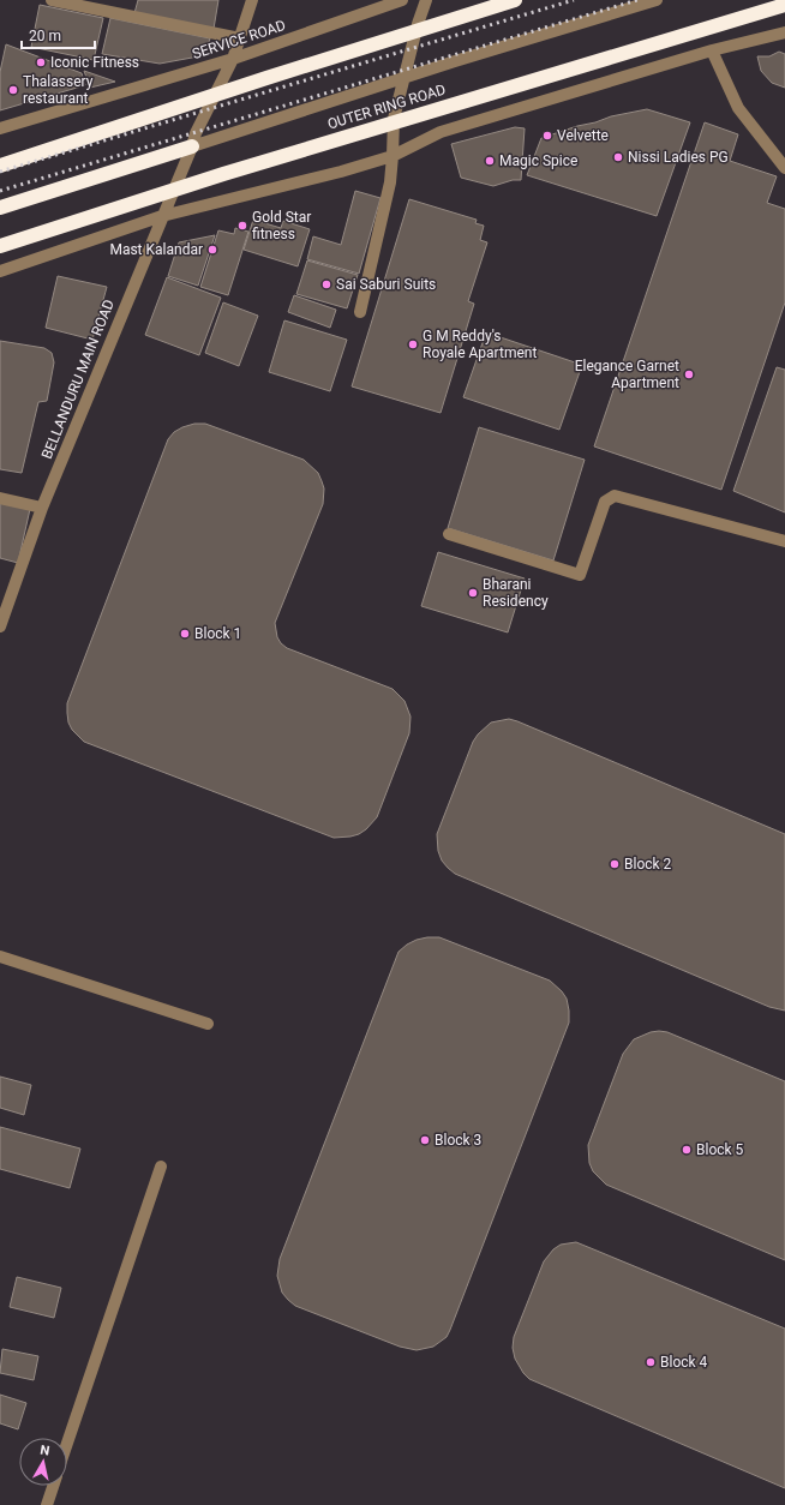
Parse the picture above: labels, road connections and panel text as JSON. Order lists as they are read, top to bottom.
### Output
{
  "streets": {
    "highway": ["OUTER RING ROAD"],
    "street": ["SERVICE ROAD", "BELLANDURU MAIN ROAD"]
  },
  "crossings": [
    ["SERVICE ROAD", "BELLANDURU MAIN ROAD"]
  ],
  "places": [
    "Iconic Fitness",
    "Thalassery restaurant",
    "Velvette",
    "Nissi Ladies PG",
    "Magic Spice",
    "Gold Star fitness",
    "Mast Kalandar",
    "Sai Saburi Suits",
    "G M Reddy's Royale Apartment",
    "Elegance Garnet Apartment",
    "Bharani Residency",
    "Block 1",
    "Block 2",
    "Block 3",
    "Block 5",
    "Block 4"
  ],
  "scale_bar": "20 m",
  "north": "top"
}
